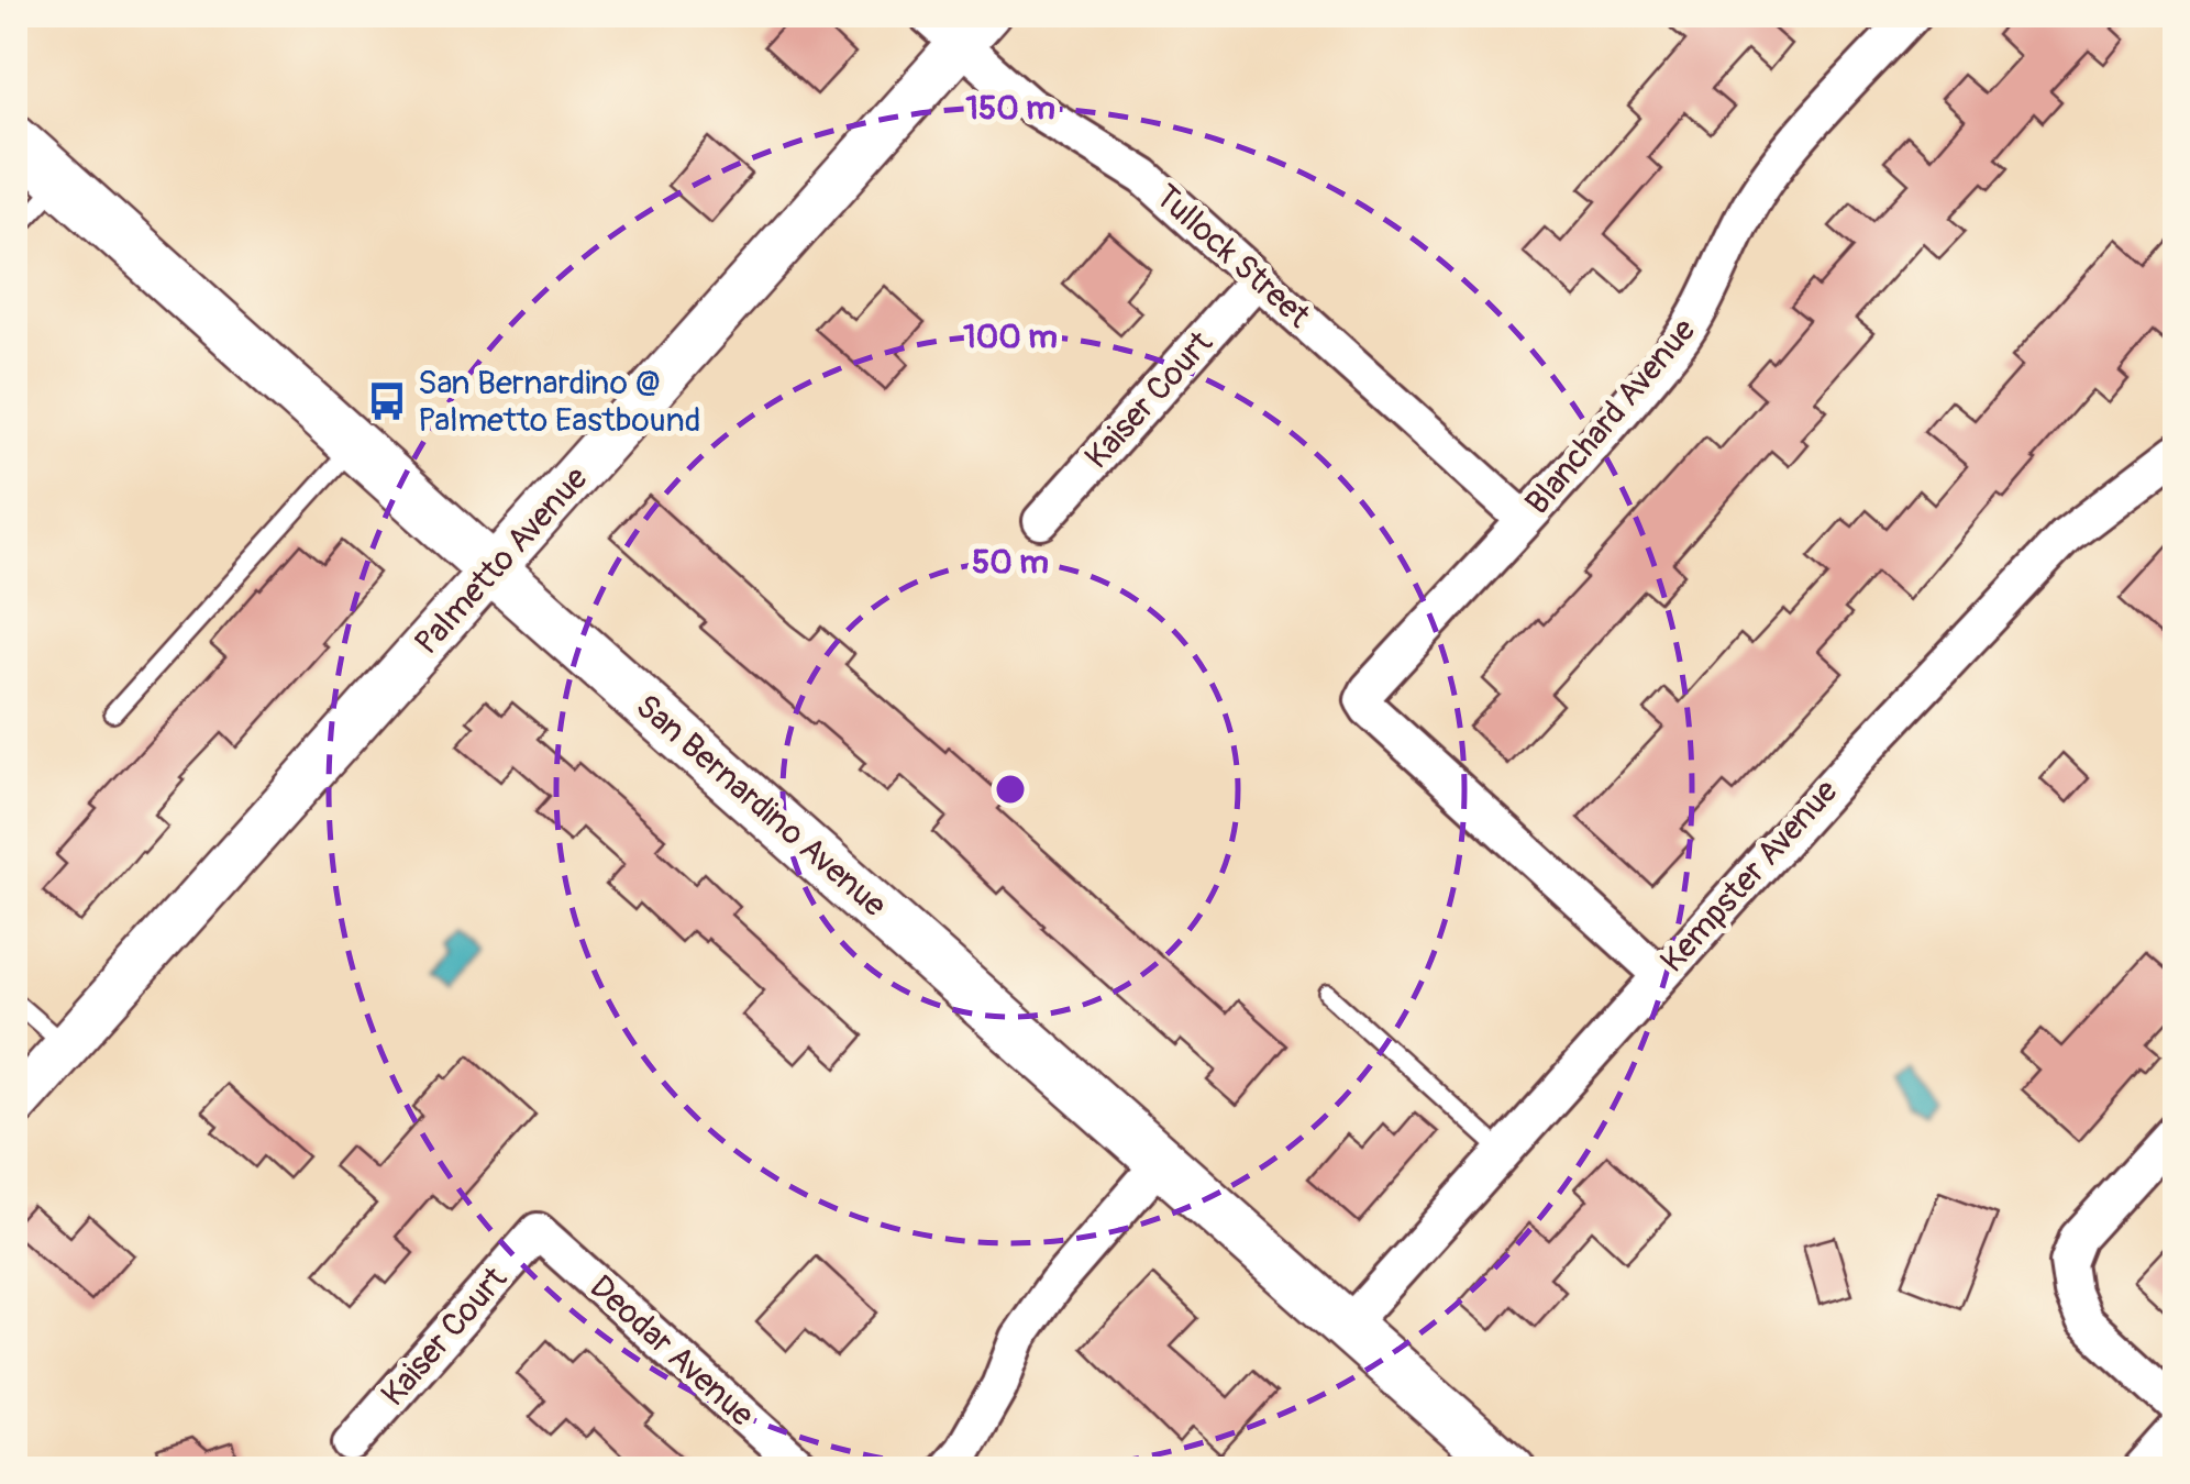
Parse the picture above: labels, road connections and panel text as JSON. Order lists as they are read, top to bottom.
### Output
{
  "streets": {
    "main road": ["San Bernardino Avenue"],
    "street": [
      "Tullock Street",
      "Kaiser Court",
      "Blanchard Avenue",
      "Palmetto Avenue",
      "Kempster Avenue",
      "Deodar Avenue"
    ]
  },
  "crossings": [
    ["Tullock Street", "Kaiser Court"],
    ["Tullock Street", "Blanchard Avenue"],
    ["Tullock Street", "Palmetto Avenue"],
    ["Kaiser Court", "Deodar Avenue"],
    ["Blanchard Avenue", "Kempster Avenue"],
    ["Palmetto Avenue", "San Bernardino Avenue"],
    ["San Bernardino Avenue", "Kempster Avenue"]
  ],
  "places": {
    "bus stop": ["San Bernardino @ Palmetto Eastbound"]
  },
  "rings": ["150 m", "100 m", "50 m"]
}
